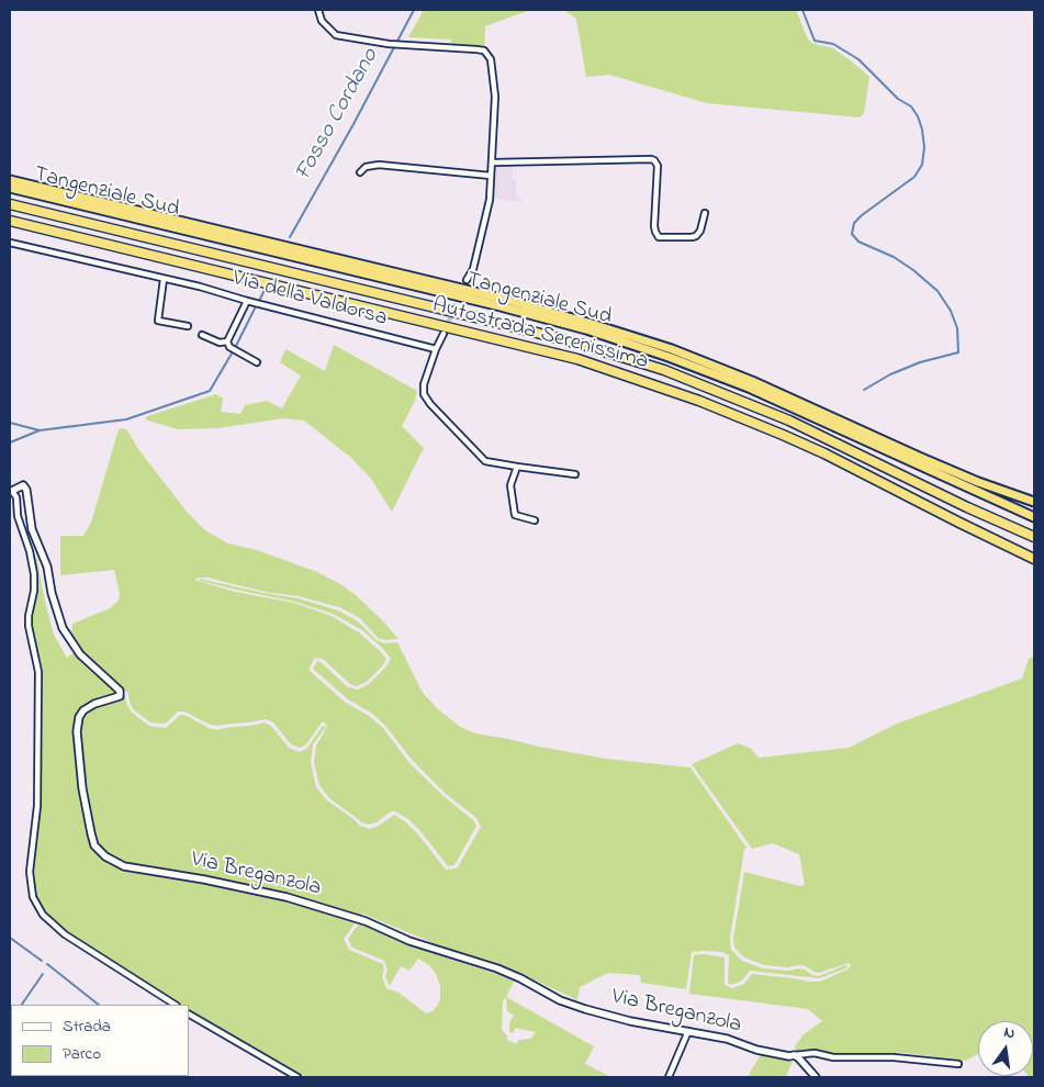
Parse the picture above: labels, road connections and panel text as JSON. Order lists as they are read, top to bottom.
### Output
{
  "streets": {
    "highway": ["Tangenziale Sud", "Autostrada Serenissima"],
    "street": ["Via della Valdorsa", "Via Breganzola"]
  },
  "water": ["Fosso Cordano"],
  "legend": ["Strada", "Parco"],
  "north": "top"
}
